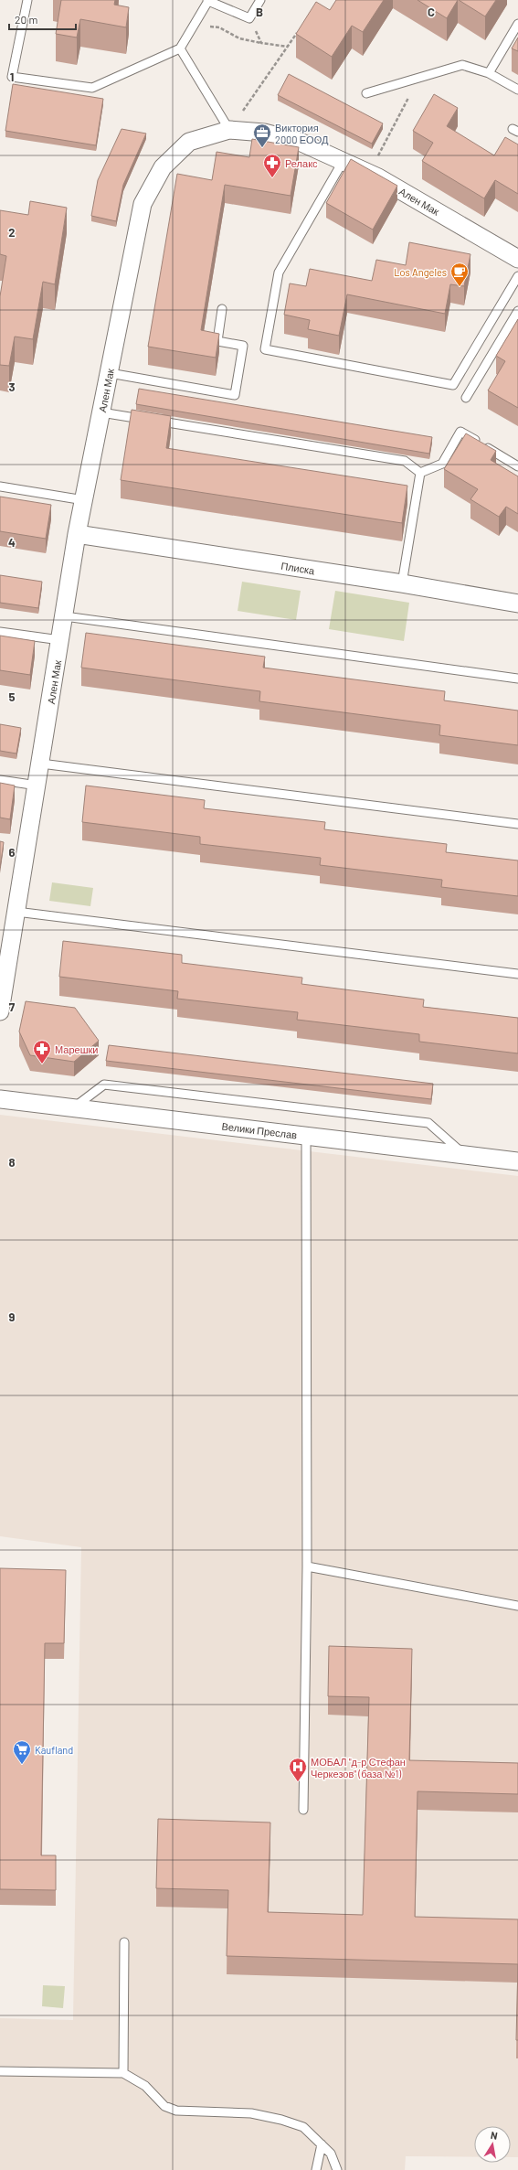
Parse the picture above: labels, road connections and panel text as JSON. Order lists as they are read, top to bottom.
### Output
{
  "streets": {
    "street": ["Ален Мак", "Плиска", "Велики Преслав"]
  },
  "crossings": [
    ["Ален Мак", "Плиска"]
  ],
  "places": {
    "office": ["Виктория 2000 ЕООД"],
    "pharmacy": ["Релакс", "Марешки"],
    "cafe": ["Los Angeles"],
    "supermarket": ["Kaufland"],
    "hospital": ["МОБАЛ \"д-р Стефан Черкезов\" (база №1)"]
  },
  "scale_bar": "20 m",
  "north": "top",
  "grid": {
    "columns": ["B", "C"],
    "rows": [
      "1",
      "2",
      "3",
      "4",
      "5",
      "6",
      "7",
      "8",
      "9"
    ]
  }
}
